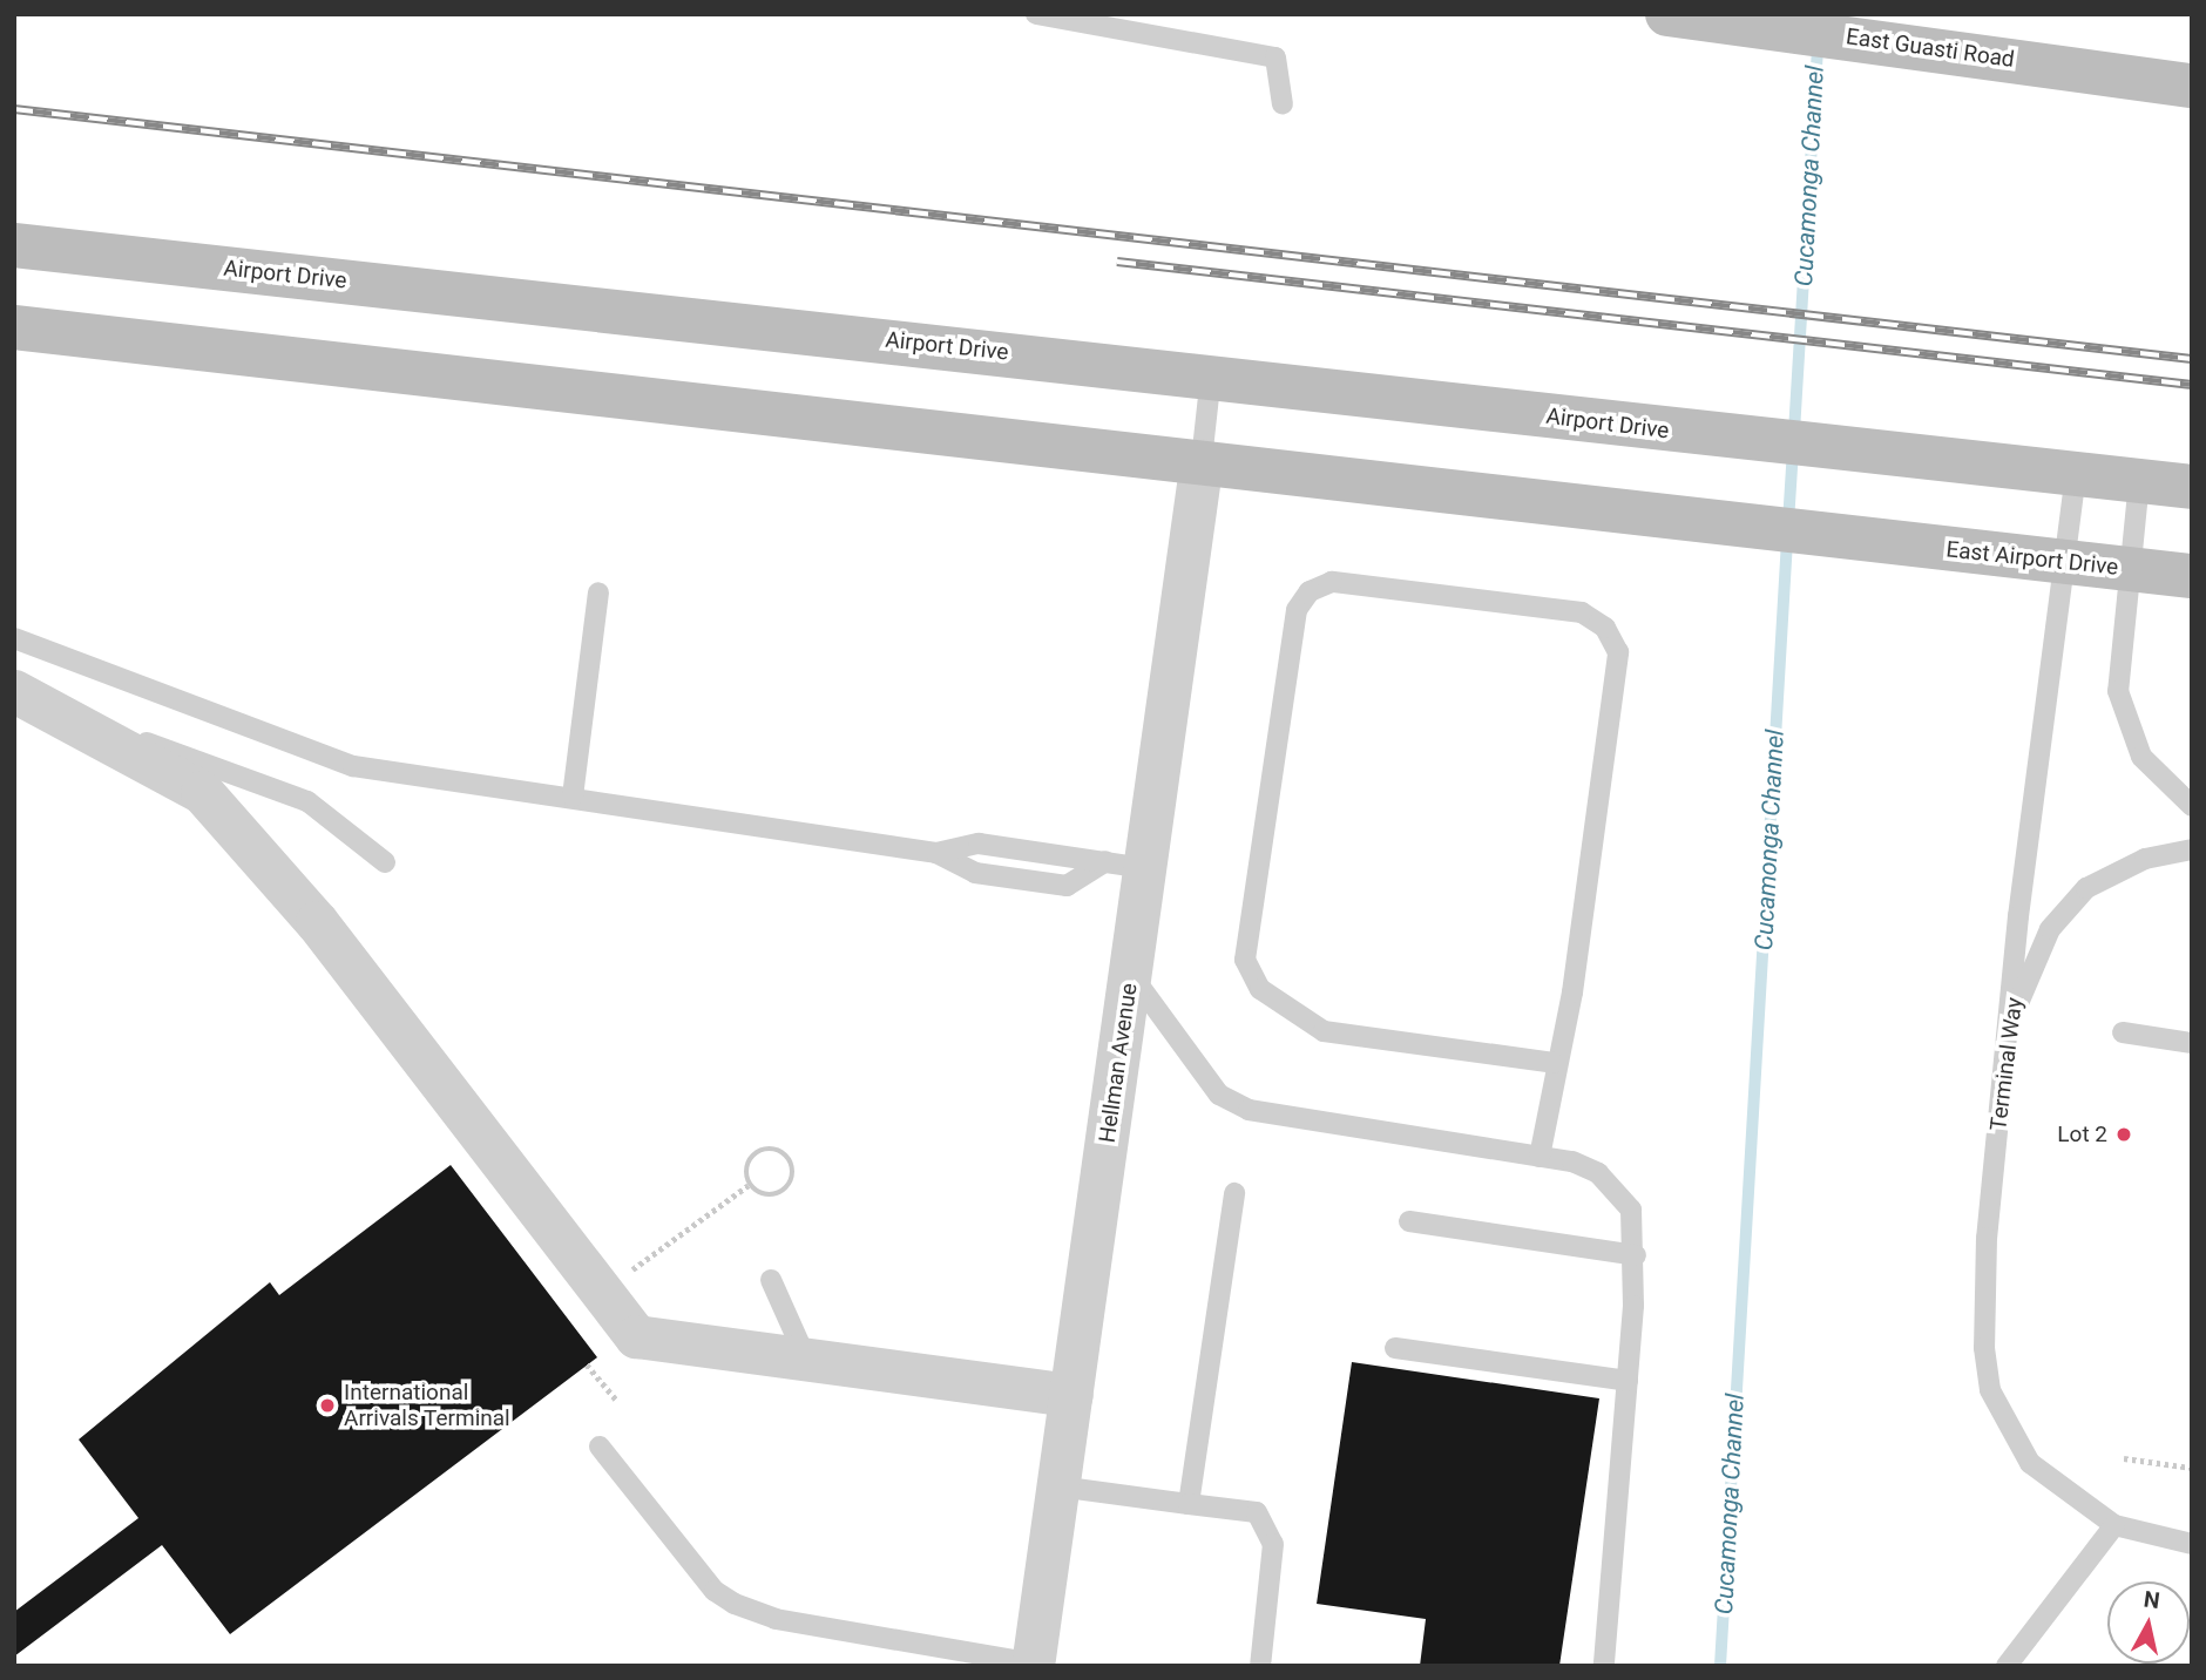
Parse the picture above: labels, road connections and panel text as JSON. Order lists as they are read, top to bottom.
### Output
{
  "streets": {
    "main road": ["East Guasti Road", "Airport Drive", "East Airport Drive"],
    "street": ["Hellman Avenue"],
    "lane": ["Terminal Way"]
  },
  "crossings": [
    ["Airport Drive", "Terminal Way"],
    ["East Airport Drive", "Hellman Avenue"],
    ["East Airport Drive", "Terminal Way"]
  ],
  "water": ["Cucamonga Channel"],
  "places": ["Lot 2", "International Arrivals Terminal"],
  "north": "top"
}
